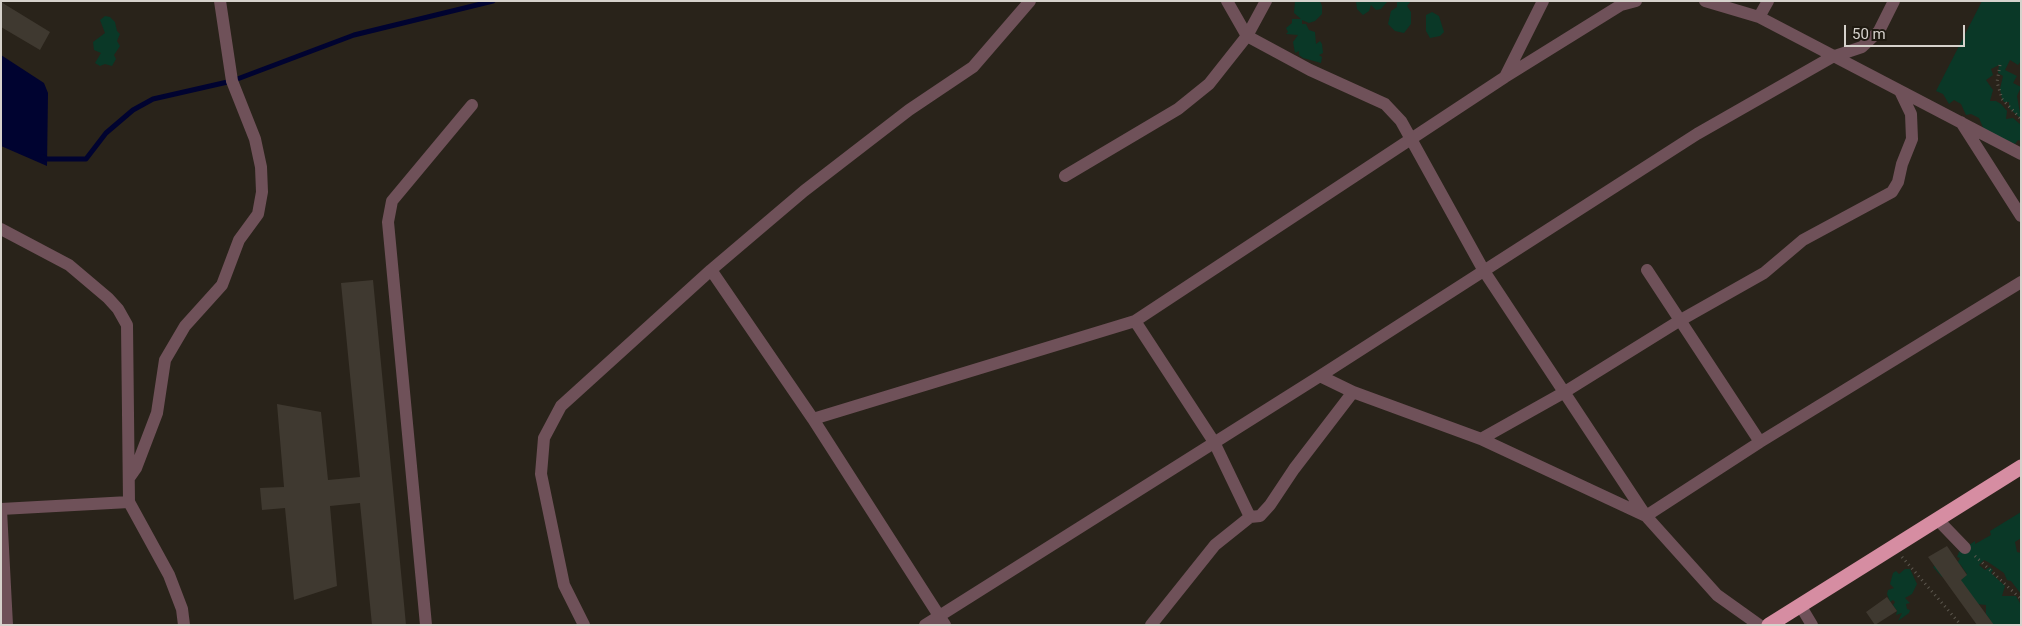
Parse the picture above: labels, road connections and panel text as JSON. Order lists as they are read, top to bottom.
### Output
{
  "scale_bar": "50 m"
}
